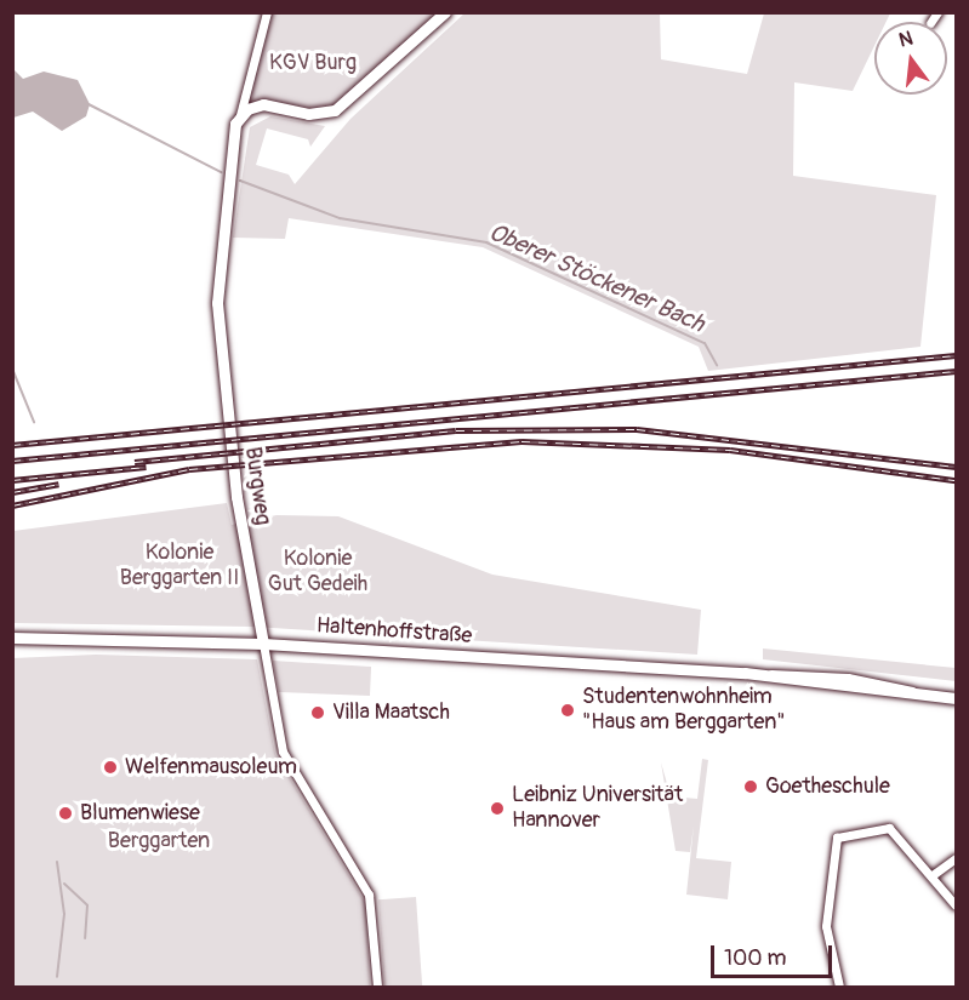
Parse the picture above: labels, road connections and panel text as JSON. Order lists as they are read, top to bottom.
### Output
{
  "streets": {
    "street": ["Burgweg", "Haltenhoffstraße"]
  },
  "crossings": [
    ["Burgweg", "Haltenhoffstraße"]
  ],
  "water": ["Oberer Stöckener Bach"],
  "parks": [
    "KGV Burg",
    "Kolonie Berggarten II",
    "Kolonie Gut Gedeih",
    "Berggarten"
  ],
  "places": [
    "Studentenwohnheim \"Haus am Berggarten\"",
    "Villa Maatsch",
    "Welfenmausoleum",
    "Goetheschule",
    "Leibniz Universität Hannover",
    "Blumenwiese"
  ],
  "scale_bar": "100 m",
  "north": "top"
}
